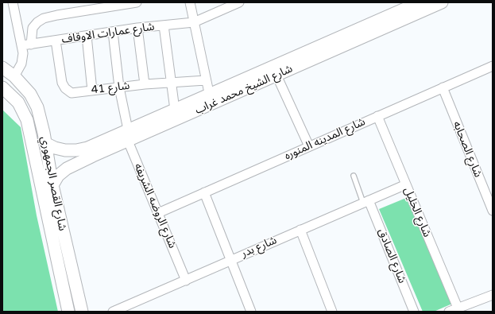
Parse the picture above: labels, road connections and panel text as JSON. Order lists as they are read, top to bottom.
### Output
{
  "streets": {
    "main road": ["شارع الشيخ محمد غراب", "شارع القصر الجمهوري"],
    "street": [
      "شارع عمارات الاوقاف",
      "شارع 41",
      "شارع المدينه المنوره",
      "شارع الصحابه",
      "شارع الروضه الشريفه",
      "شارع الخليل",
      "شارع بدر",
      "شارع الصادق"
    ]
  },
  "crossings": [
    ["شارع عمارات الاوقاف", "شارع 41"],
    ["شارع عمارات الاوقاف", "شارع الروضه الشريفه"],
    ["شارع 41", "شارع الروضه الشريفه"],
    ["شارع الشيخ محمد غراب", "شارع القصر الجمهوري"],
    ["شارع الشيخ محمد غراب", "شارع الروضه الشريفه"],
    ["شارع المدينه المنوره", "شارع الصحابه"],
    ["شارع المدينه المنوره", "شارع الروضه الشريفه"],
    ["شارع المدينه المنوره", "شارع الخليل"],
    ["شارع الروضه الشريفه", "شارع بدر"],
    ["شارع الخليل", "شارع بدر"],
    ["شارع بدر", "شارع الصادق"]
  ]
}
